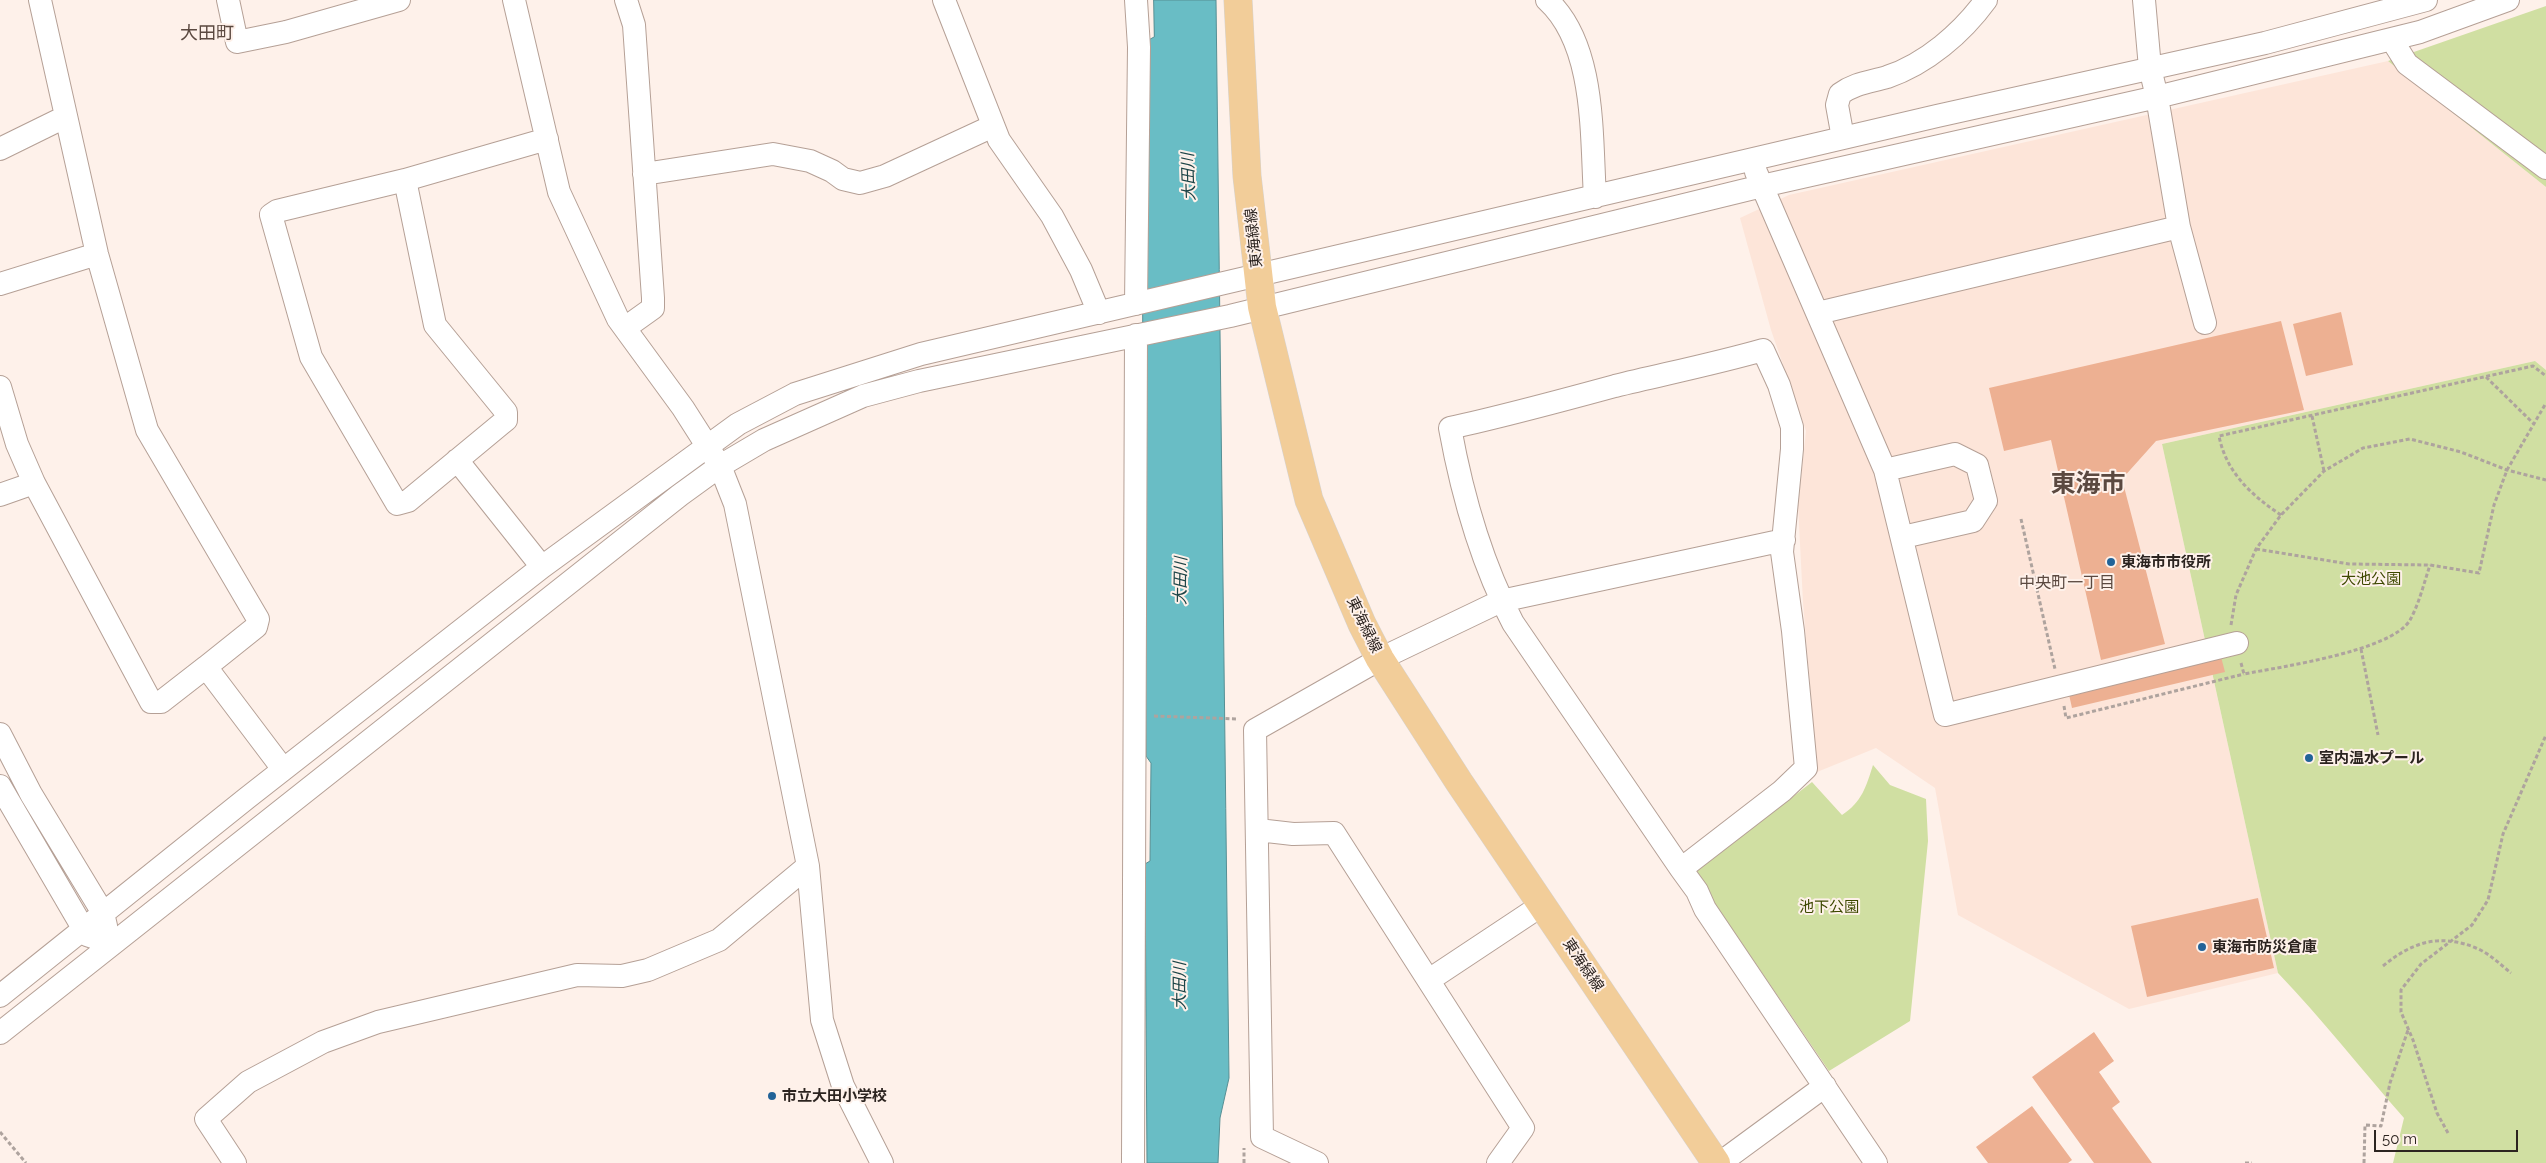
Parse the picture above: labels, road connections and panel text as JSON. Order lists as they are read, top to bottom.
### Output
{
  "streets": {
    "main road": ["東海緑線"]
  },
  "districts": ["大田町", "東海市", "中央町一丁目"],
  "water": ["大田川"],
  "parks": ["大池公園", "池下公園"],
  "places": [
    "東海市市役所",
    "室内温水プール",
    "東海市防災倉庫",
    "市立大田小学校"
  ],
  "scale_bar": "50 m"
}
